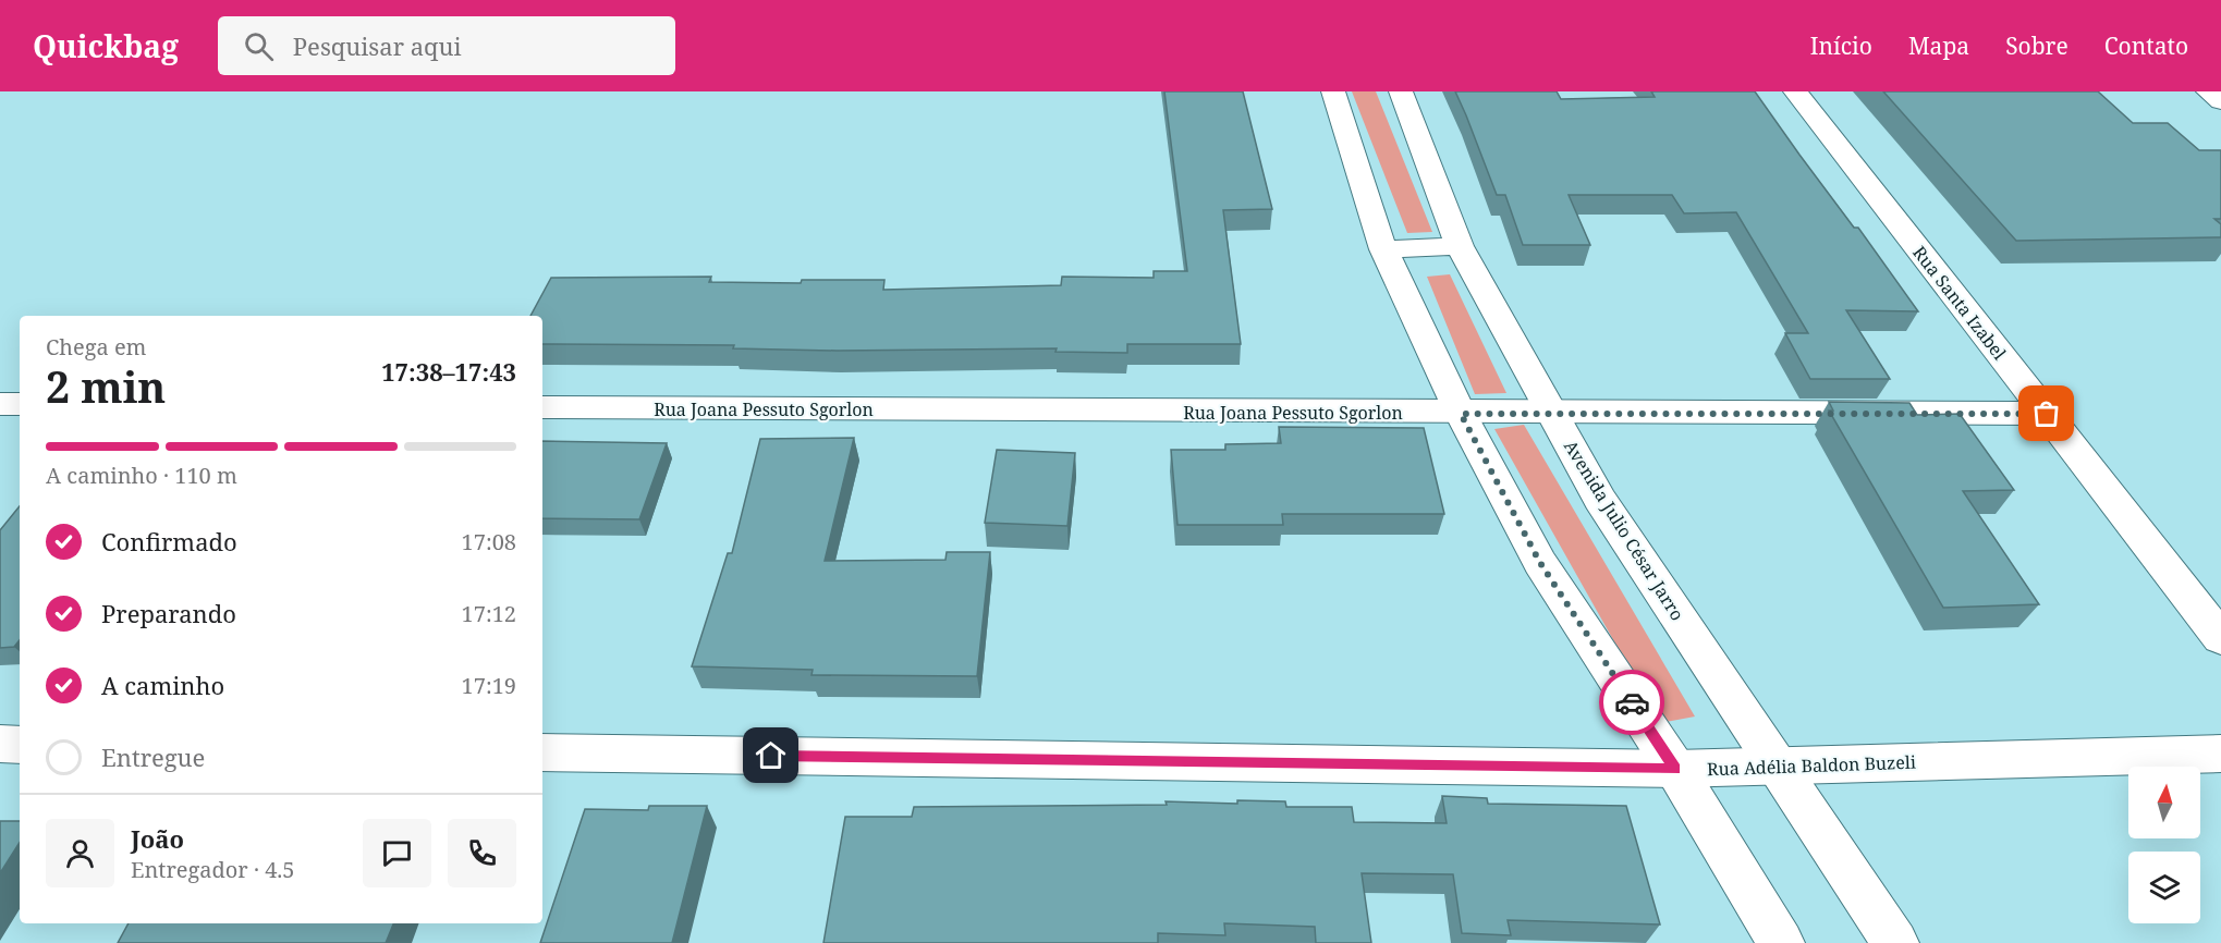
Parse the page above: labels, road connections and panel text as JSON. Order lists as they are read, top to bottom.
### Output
{
  "streets": {
    "street": [
      "Rua Santa Izabel",
      "Rua Joana Pessuto Sgorlon",
      "Avenida Julio César Jarro",
      "Rua Adélia Baldon Buzeli"
    ]
  },
  "crossings": [
    ["Rua Santa Izabel", "Rua Joana Pessuto Sgorlon"],
    ["Rua Joana Pessuto Sgorlon", "Avenida Julio César Jarro"],
    ["Avenida Julio César Jarro", "Rua Adélia Baldon Buzeli"]
  ],
  "north": "top",
  "page": {
    "header": "Quickbag",
    "search": "Pesquisar aqui",
    "nav": [
      "Início",
      "Mapa",
      "Sobre",
      "Contato"
    ],
    "heading": ["2 min", "Chega em", "17:38–17:43"],
    "panel": ["João", "Entregador · 4.5"],
    "bar": "A caminho · 110 m",
    "list": [
      ["Confirmado", "17:08"],
      ["Preparando", "17:12"],
      ["A caminho", "17:19"],
      "Entregue"
    ]
  }
}
